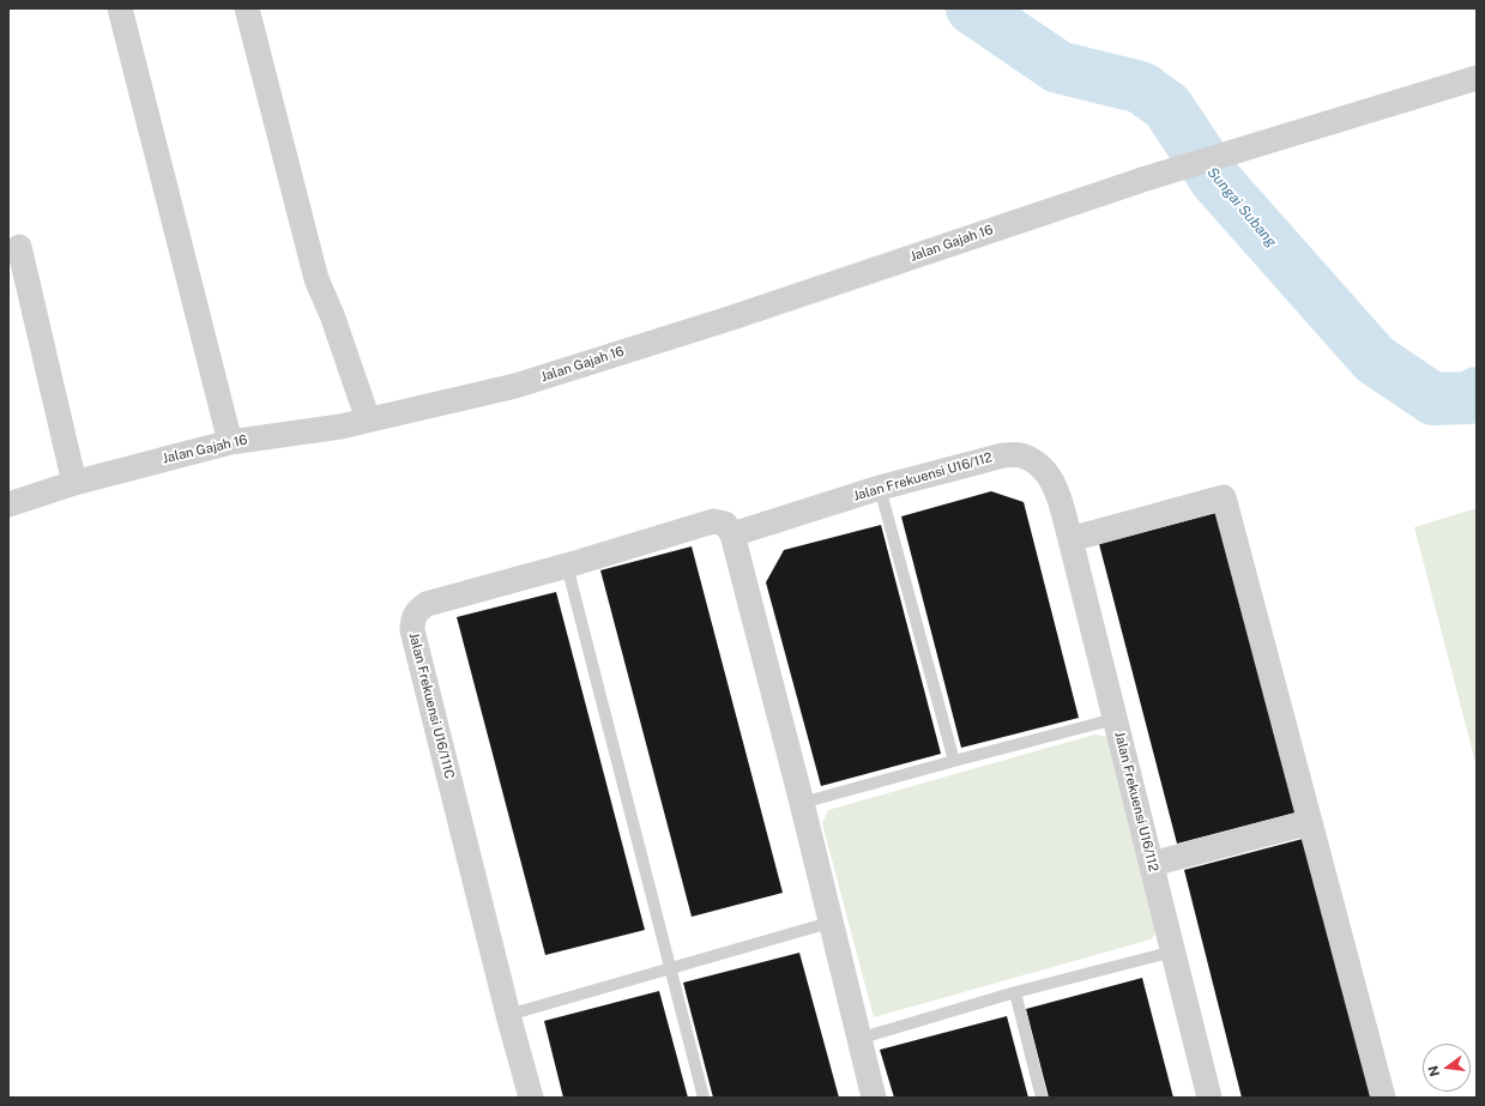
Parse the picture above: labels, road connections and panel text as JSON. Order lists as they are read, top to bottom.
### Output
{
  "streets": {
    "street": ["Jalan Gajah 16", "Jalan Frekuensi U16/112", "Jalan Frekuensi U16/111C"]
  },
  "crossings": [
    ["Jalan Frekuensi U16/112", "Jalan Frekuensi U16/111C"]
  ],
  "water": ["Sungai Subang"],
  "north": "left"
}
